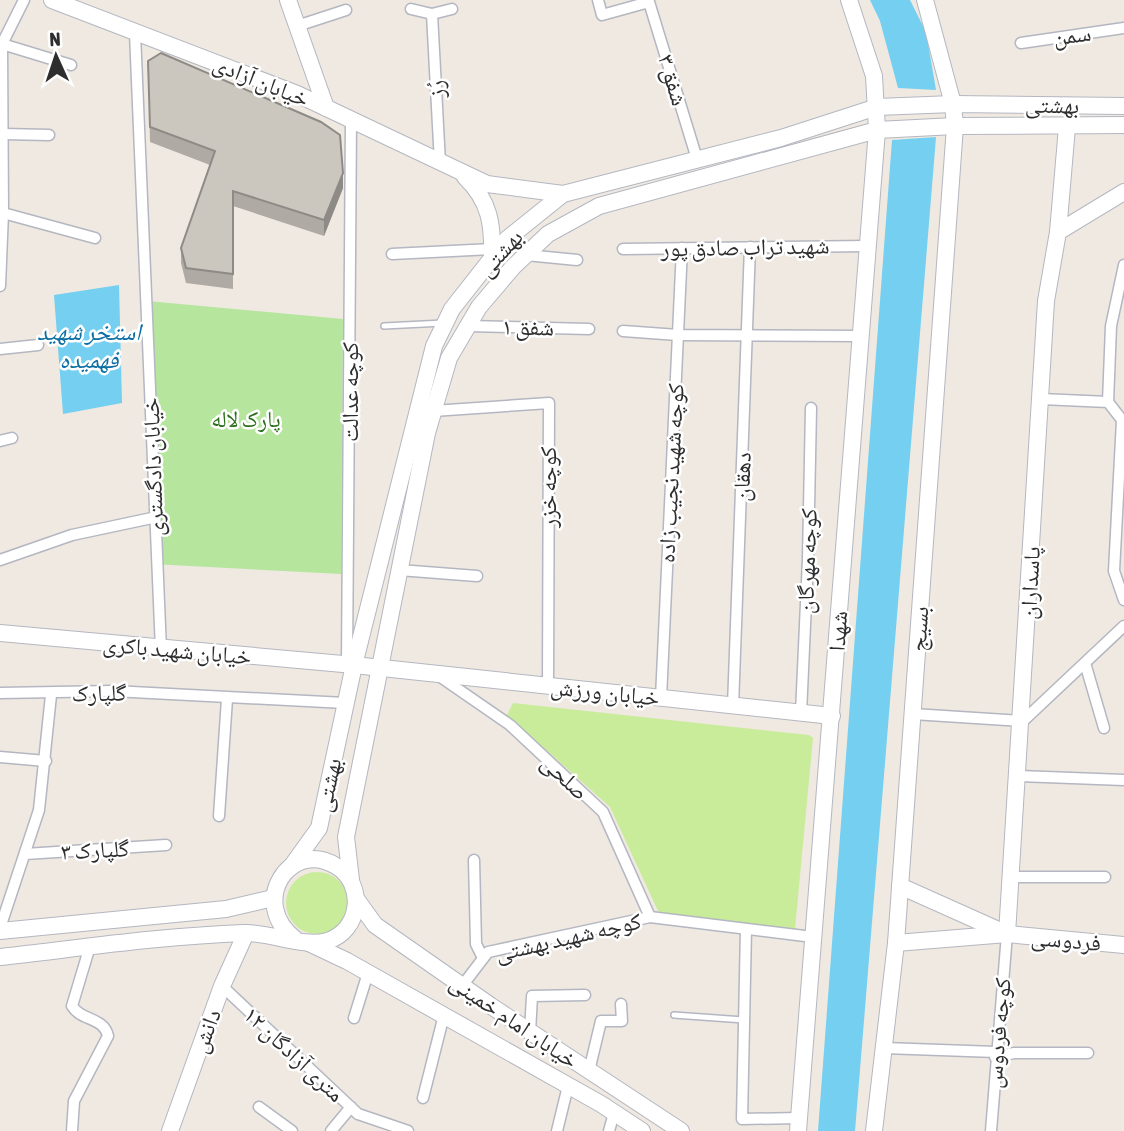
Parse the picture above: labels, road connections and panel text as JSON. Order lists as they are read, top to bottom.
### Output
{
  "streets": {
    "main road": [
      "خیابان آزادی",
      "بهشتی",
      "پاسداران",
      "بسیج",
      "شهدا",
      "خیابان شهید باکری",
      "خیابان ورزش",
      "فردوسی",
      "خیابان امام خمینی",
      "دانش"
    ],
    "street": [
      "سمن",
      "شفق ۳",
      "رُز",
      "شهید تراب صادق پور",
      "شفق ۱",
      "کوچه عدالت",
      "خیابان دادگستری",
      "کوچه شهید نجیب زاده",
      "دهقان",
      "کوچه خزر",
      "کوچه مهرگان",
      "گلپارک",
      "صلحی",
      "گلپارک ۳",
      "کوچه شهید بهشتی",
      "کوچه فردوس",
      "۱۲ متری آزادگان"
    ]
  },
  "crossings": [
    ["شفق ۳", "بهشتی"],
    ["خیابان آزادی", "رُز"],
    ["خیابان آزادی", "بهشتی"],
    ["خیابان آزادی", "کوچه عدالت"],
    ["خیابان آزادی", "خیابان دادگستری"],
    ["بهشتی", "شفق ۱"],
    ["بهشتی", "کوچه عدالت"],
    ["بهشتی", "کوچه خزر"],
    ["بهشتی", "پاسداران"],
    ["بهشتی", "بسیج"],
    ["بهشتی", "شهدا"],
    ["بهشتی", "خیابان شهید باکری"],
    ["بهشتی", "خیابان ورزش"],
    ["بهشتی", "گلپارک"],
    ["بهشتی", "خیابان امام خمینی"],
    ["شهید تراب صادق پور", "کوچه شهید نجیب زاده"],
    ["شهید تراب صادق پور", "دهقان"],
    ["شهید تراب صادق پور", "شهدا"],
    ["کوچه عدالت", "خیابان شهید باکری"],
    ["خیابان دادگستری", "خیابان شهید باکری"],
    ["کوچه شهید نجیب زاده", "خیابان ورزش"],
    ["دهقان", "خیابان ورزش"],
    ["کوچه خزر", "خیابان ورزش"],
    ["کوچه مهرگان", "خیابان ورزش"],
    ["پاسداران", "فردوسی"],
    ["پاسداران", "کوچه فردوس"],
    ["شهدا", "خیابان ورزش"],
    ["شهدا", "کوچه شهید بهشتی"],
    ["خیابان شهید باکری", "خیابان ورزش"],
    ["خیابان ورزش", "صلحی"],
    ["گلپارک", "گلپارک ۳"],
    ["صلحی", "کوچه شهید بهشتی"],
    ["کوچه شهید بهشتی", "خیابان امام خمینی"],
    ["فردوسی", "کوچه فردوس"],
    ["خیابان امام خمینی", "دانش"],
    ["دانش", "۱۲ متری آزادگان"]
  ],
  "water": ["استخر شهید فهمیده"],
  "parks": ["پارک لاله"],
  "north": "top"
}
